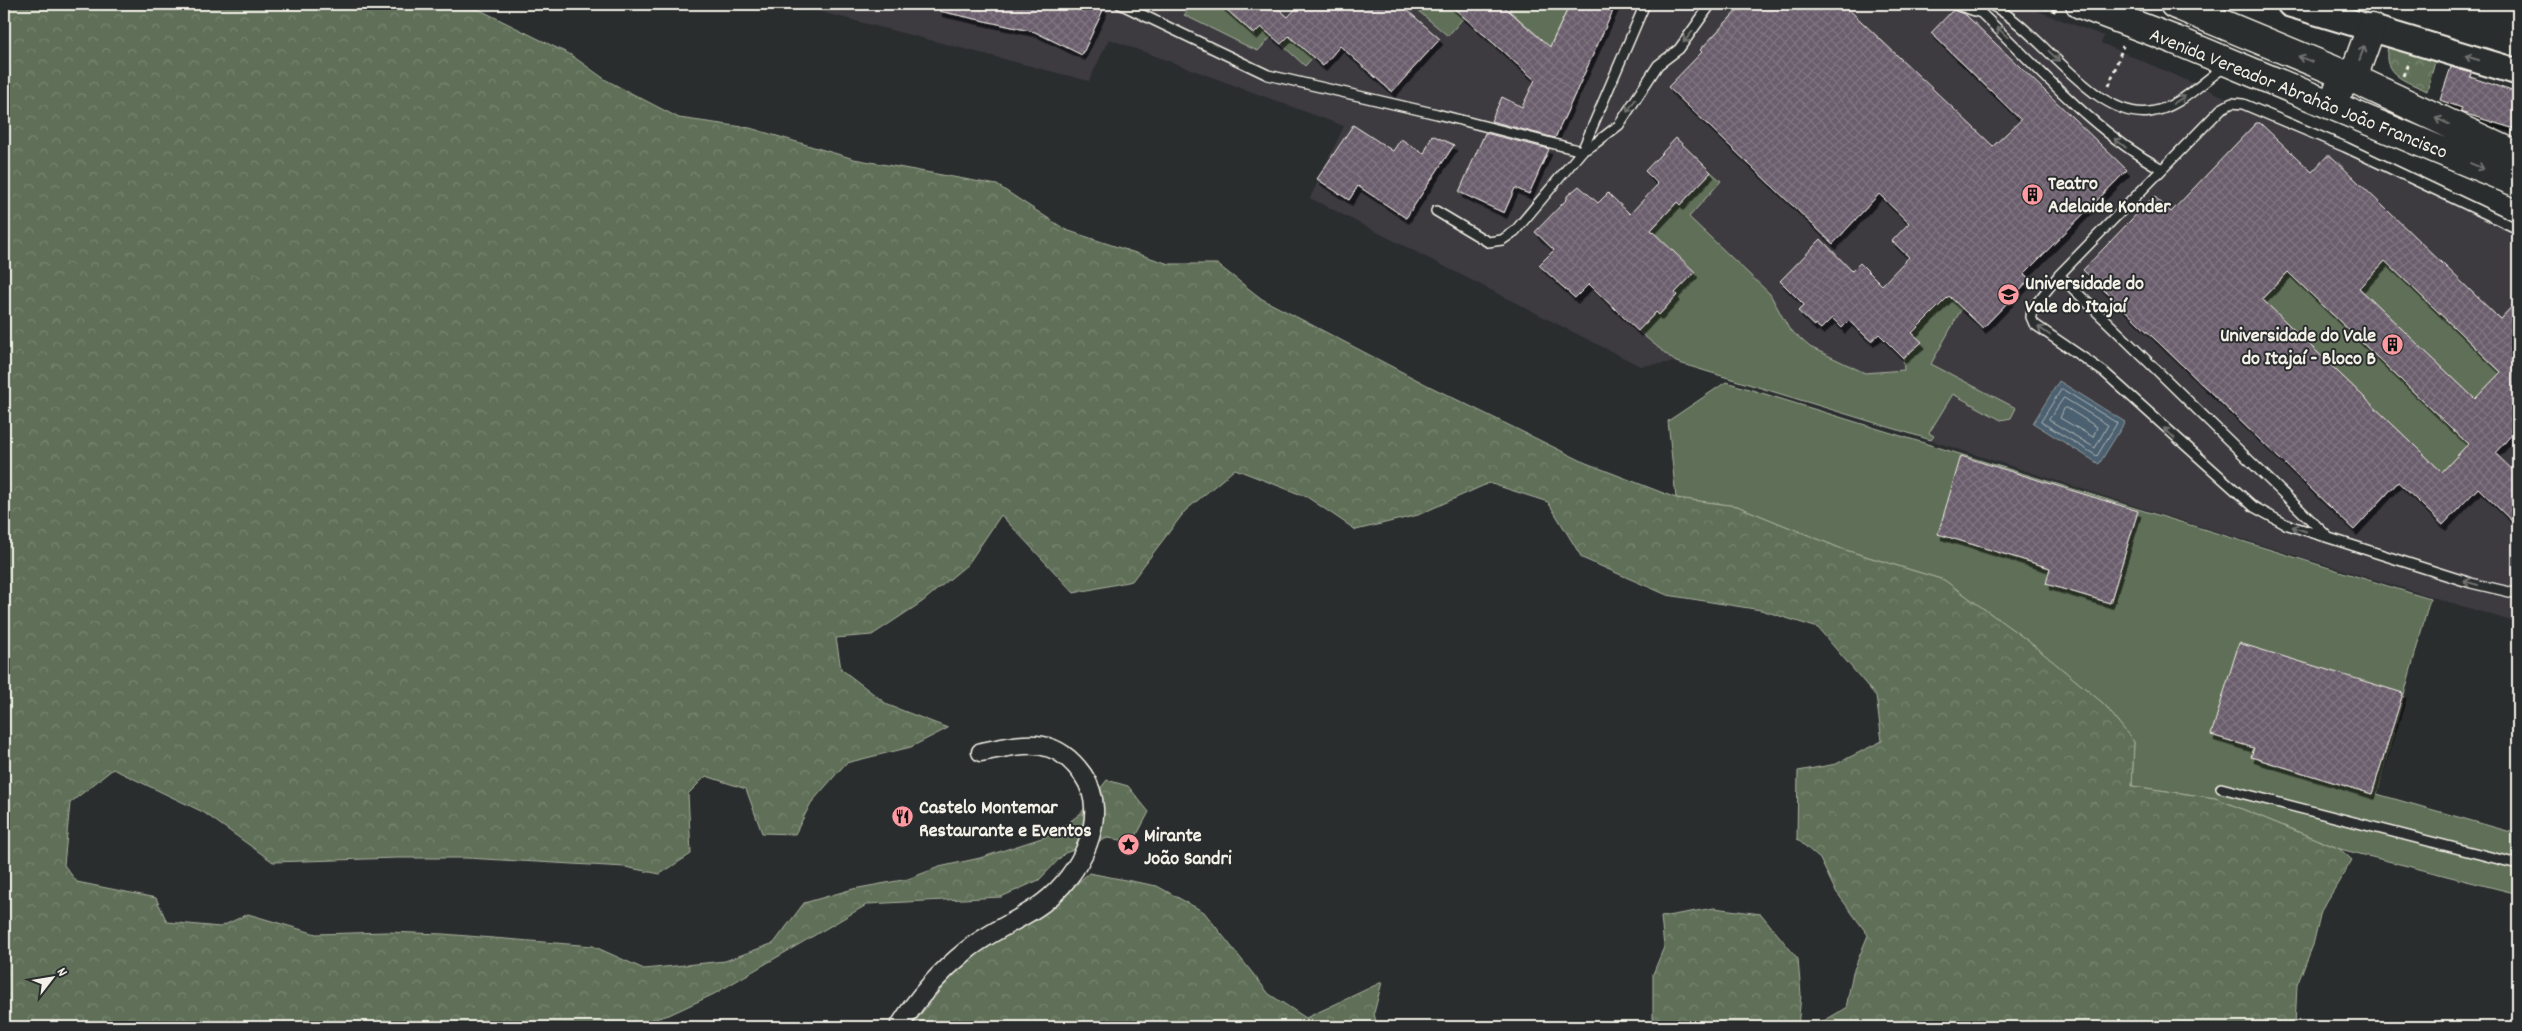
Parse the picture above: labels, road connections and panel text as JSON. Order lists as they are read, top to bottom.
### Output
{
  "streets": {
    "main road": ["Avenida Vereador Abrahão João Francisco"]
  },
  "places": {
    "building": ["Teatro Adelaide Konder", "Universidade do Vale do Itajaí - Bloco B"],
    "school or university": ["Universidade do Vale do Itajaí"],
    "restaurant": ["Castelo Montemar Restaurante e Eventos"],
    "place": ["Mirante João Sandri"]
  },
  "north": "top right"
}
